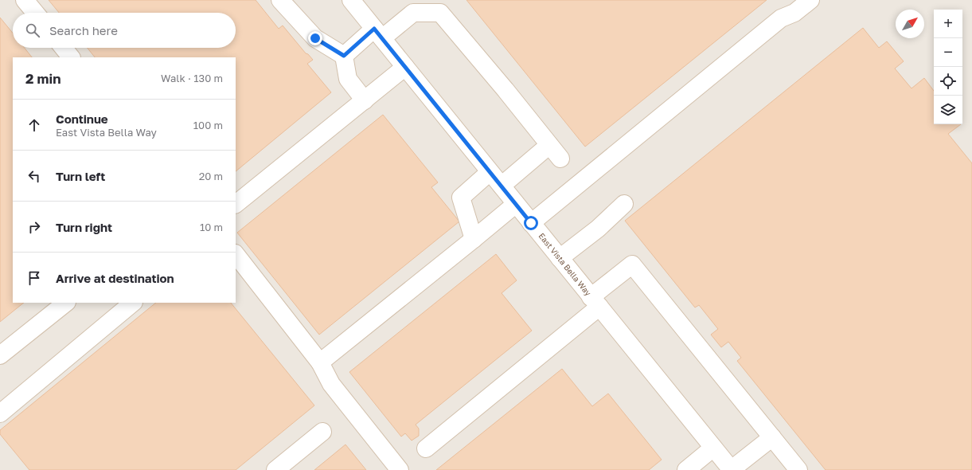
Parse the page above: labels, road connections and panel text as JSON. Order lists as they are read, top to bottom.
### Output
{
  "streets": {
    "street": ["East Vista Bella Way"]
  },
  "north": "top right",
  "page": {
    "map_buttons": ["+", "−"],
    "search": "Search here",
    "heading": ["2 min", "Walk · 130 m"],
    "list": [
      ["Continue", "East Vista Bella Way", "100 m"],
      ["Turn left", "20 m"],
      ["Turn right", "10 m"],
      "Arrive at destination"
    ]
  }
}
